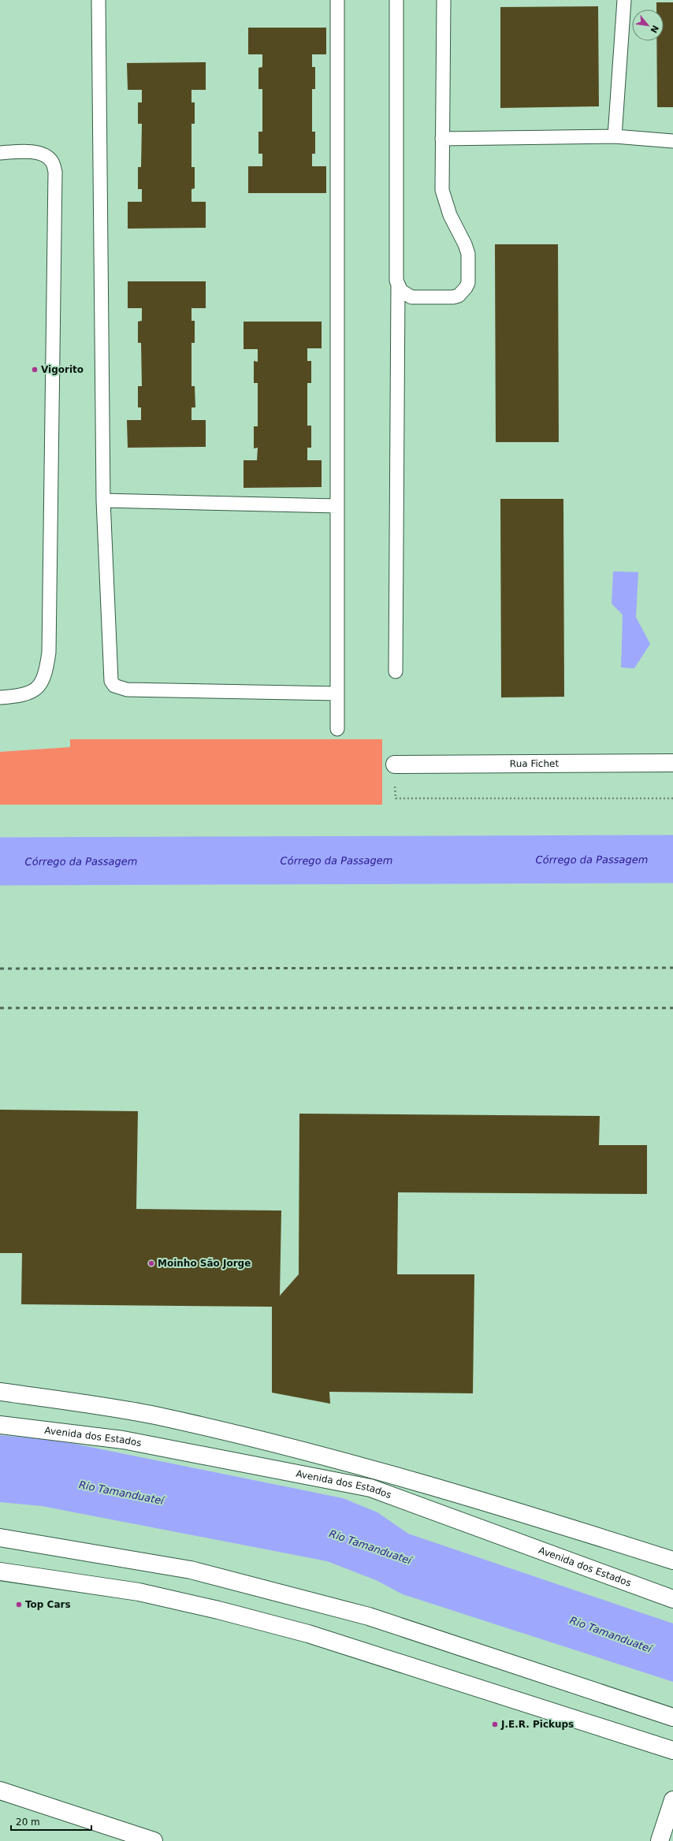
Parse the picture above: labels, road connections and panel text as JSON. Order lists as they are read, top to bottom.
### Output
{
  "streets": {
    "main road": ["Rua Fichet", "Avenida dos Estados"]
  },
  "water": ["Córrego da Passagem", "Rio Tamanduateí"],
  "places": [
    "Vigorito",
    "Moinho São Jorge",
    "Top Cars",
    "J.E.R. Pickups"
  ],
  "scale_bar": "20 m",
  "north": "bottom right"
}
